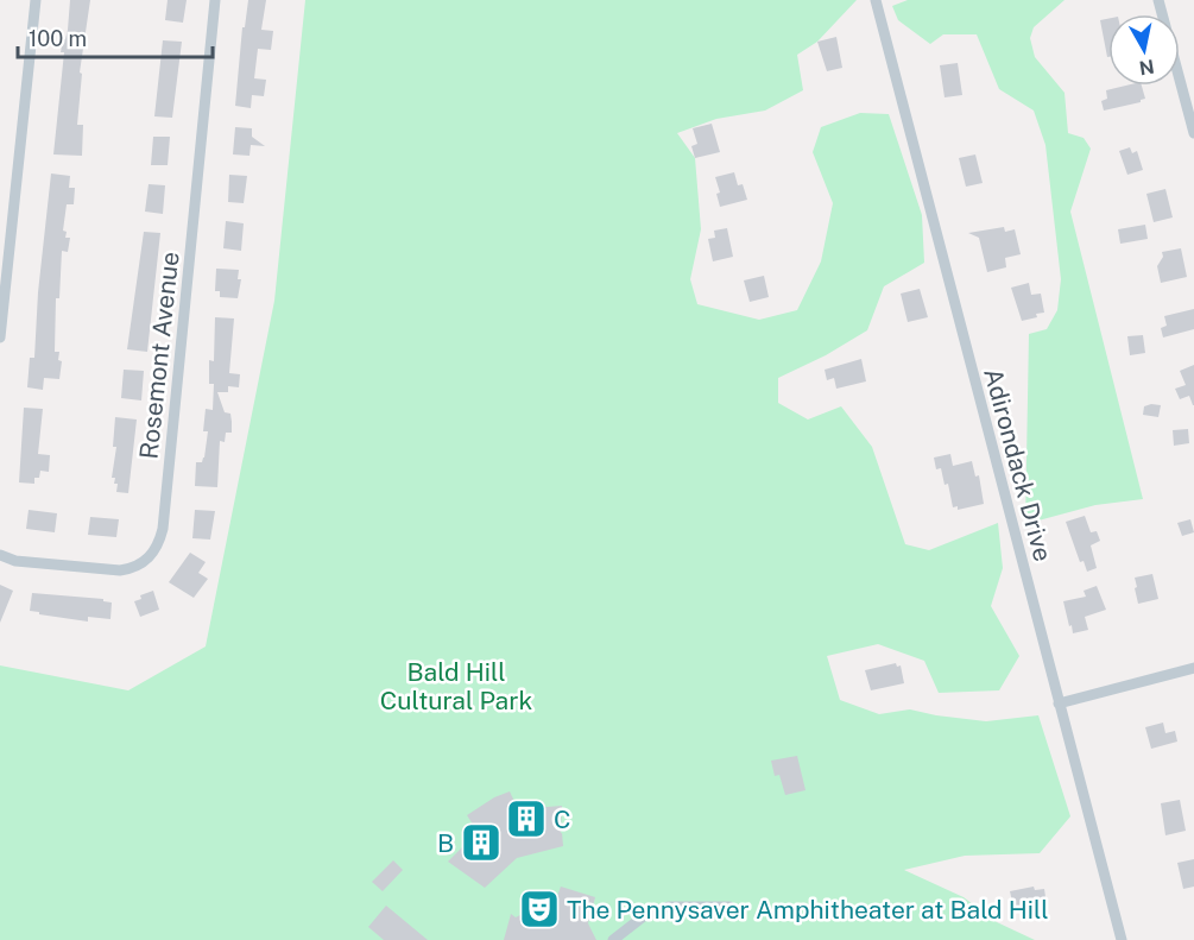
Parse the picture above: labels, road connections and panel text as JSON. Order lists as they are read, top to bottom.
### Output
{
  "streets": {
    "street": ["Rosemont Avenue", "Adirondack Drive"]
  },
  "parks": ["Bald Hill Cultural Park"],
  "places": {
    "building": ["C", "B"],
    "theatre": ["The Pennysaver Amphitheater at Bald Hill"]
  },
  "scale_bar": "100 m",
  "north": "bottom"
}
